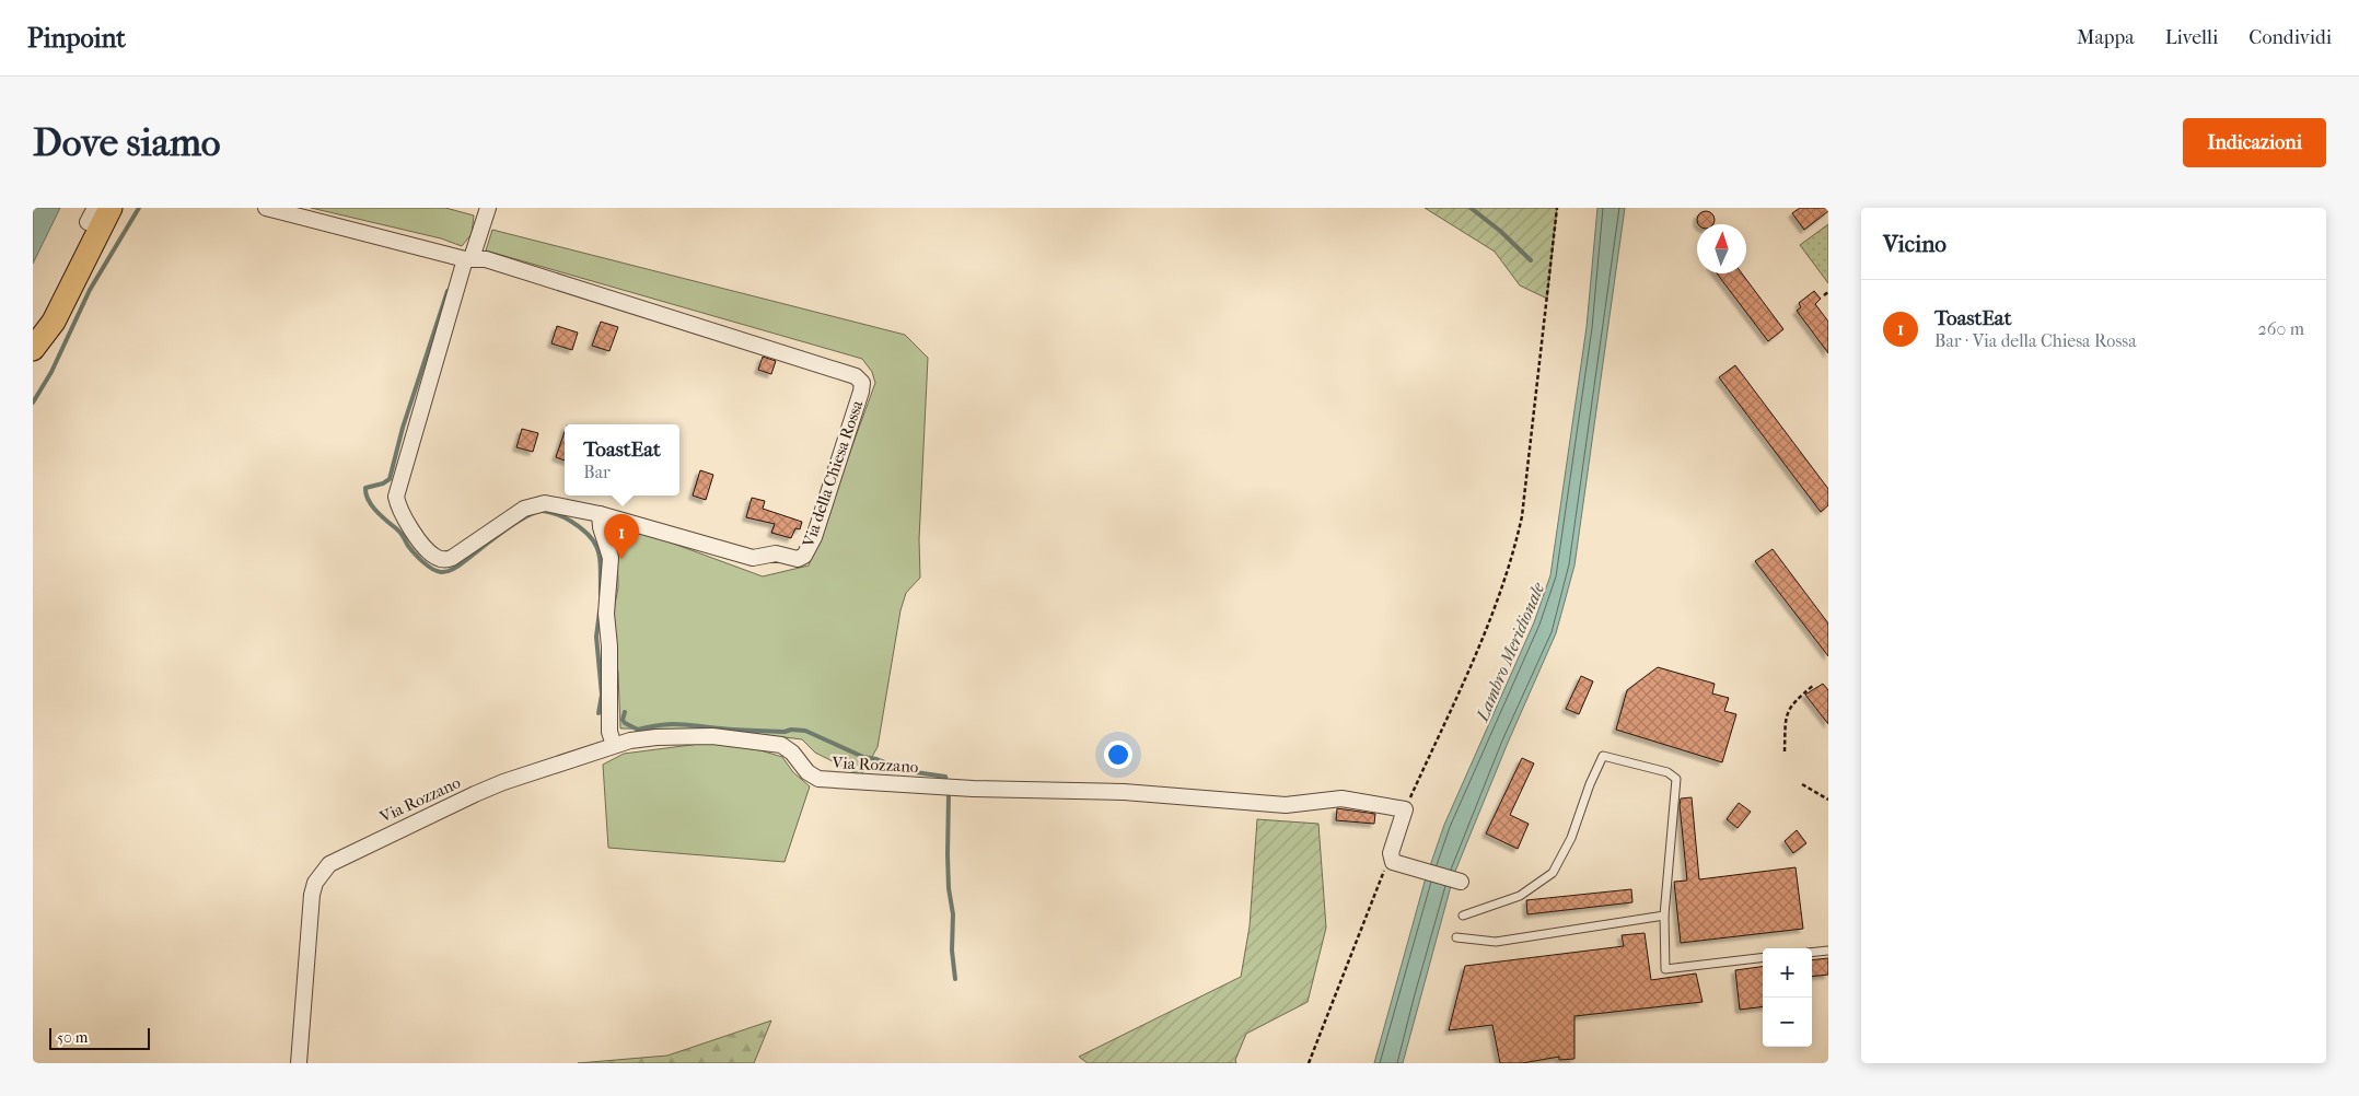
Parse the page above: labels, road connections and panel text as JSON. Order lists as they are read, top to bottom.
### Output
{
  "streets": {
    "street": ["Via della Chiesa Rossa", "Via Rozzano"]
  },
  "water": ["Lambro Meridionale"],
  "scale_bar": "50 m",
  "north": "top",
  "page": {
    "header": "Pinpoint",
    "nav": ["Mappa", "Livelli", "Condividi"],
    "buttons": "Indicazioni",
    "title": "Dove siamo",
    "heading": "Vicino",
    "list": [
      {
        "mark": "1",
        "name": "ToastEat",
        "note": "Bar · Via della Chiesa Rossa",
        "value": "260 m"
      }
    ],
    "popup": ["ToastEat", "Bar"],
    "pins": "1",
    "map_buttons": ["+", "−"],
    "scale": "50 m"
  }
}
